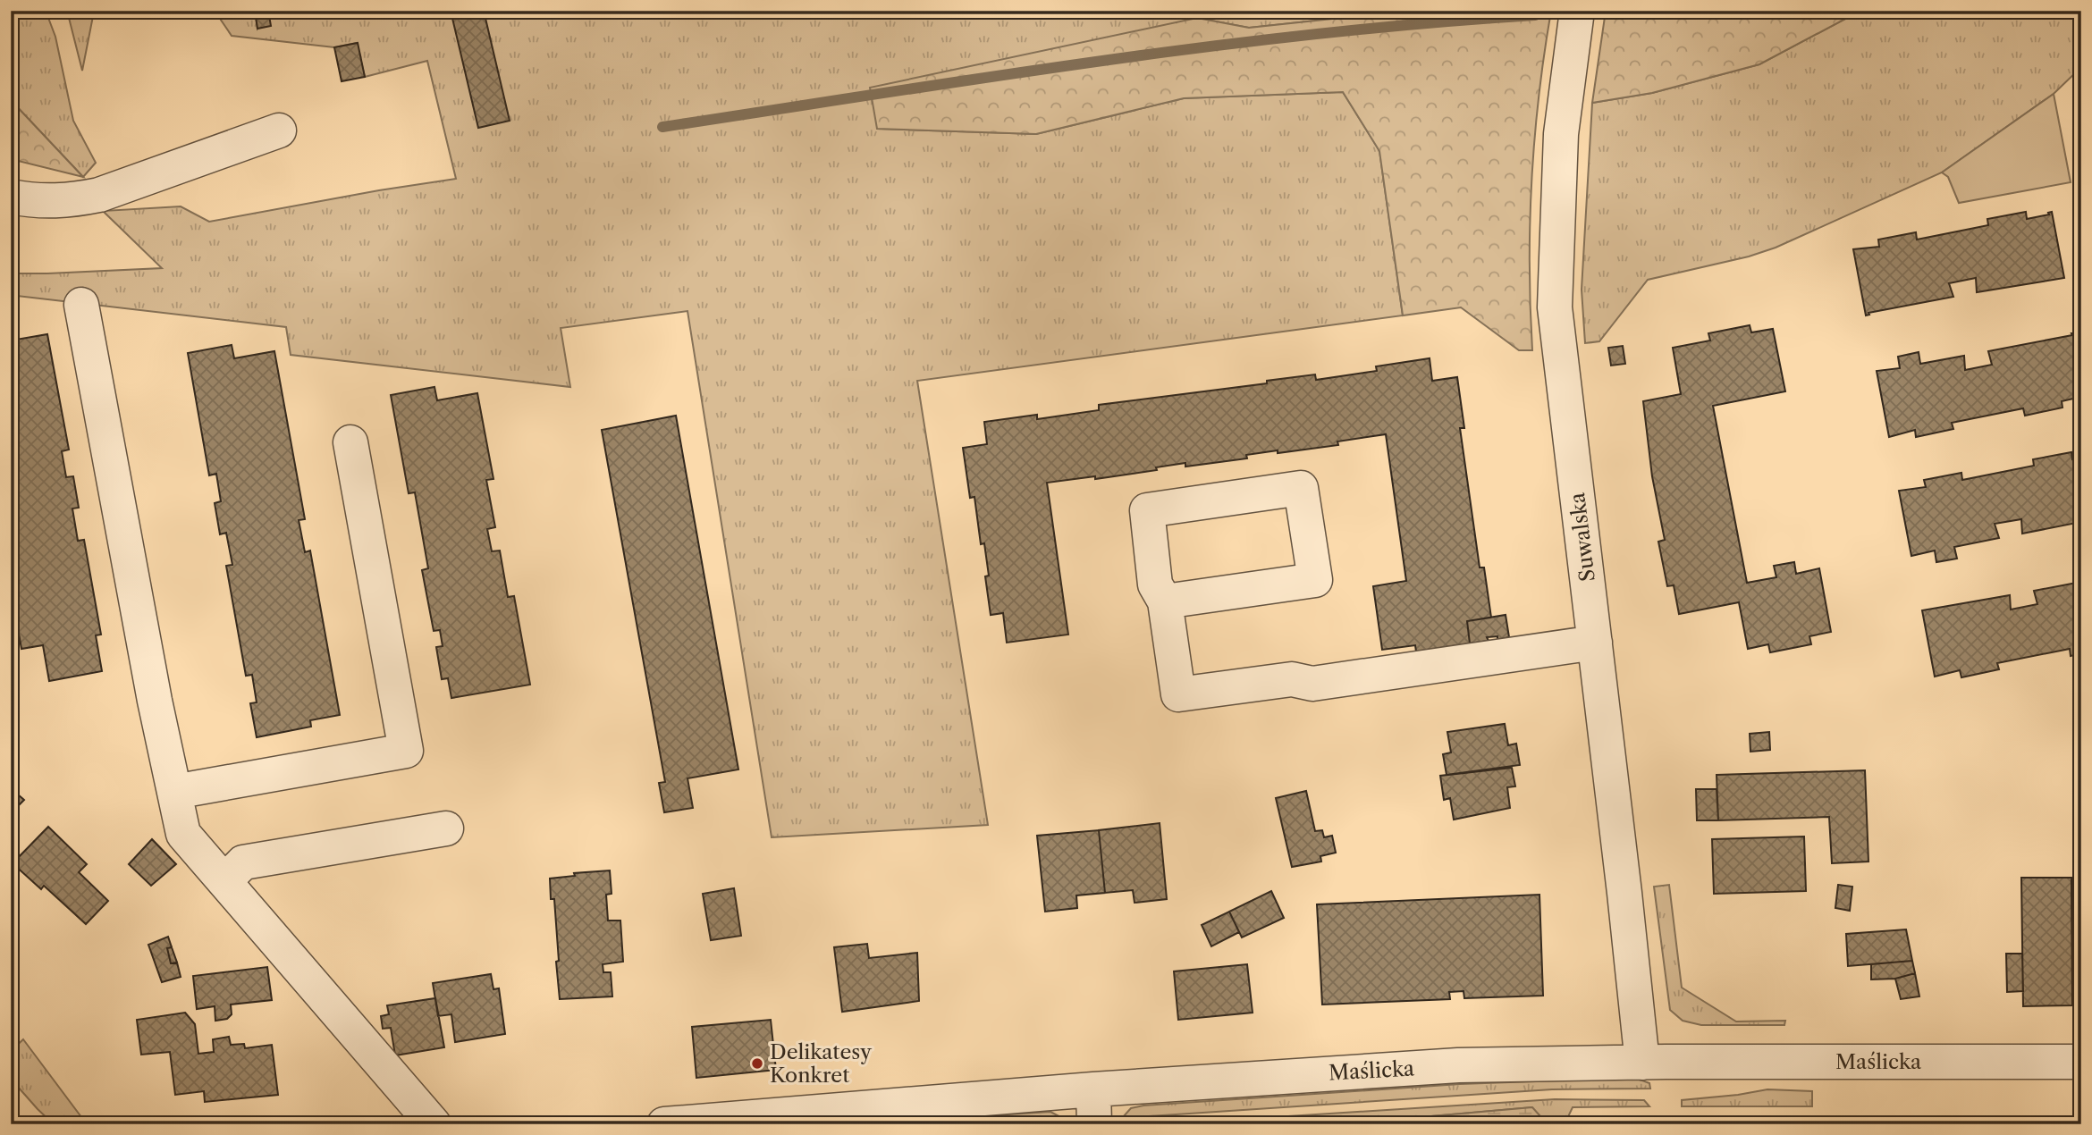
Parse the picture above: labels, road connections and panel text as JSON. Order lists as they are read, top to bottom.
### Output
{
  "streets": {
    "street": ["Suwalska", "Maślicka"]
  },
  "crossings": [
    ["Suwalska", "Maślicka"]
  ],
  "places": ["Delikatesy Konkret"]
}
